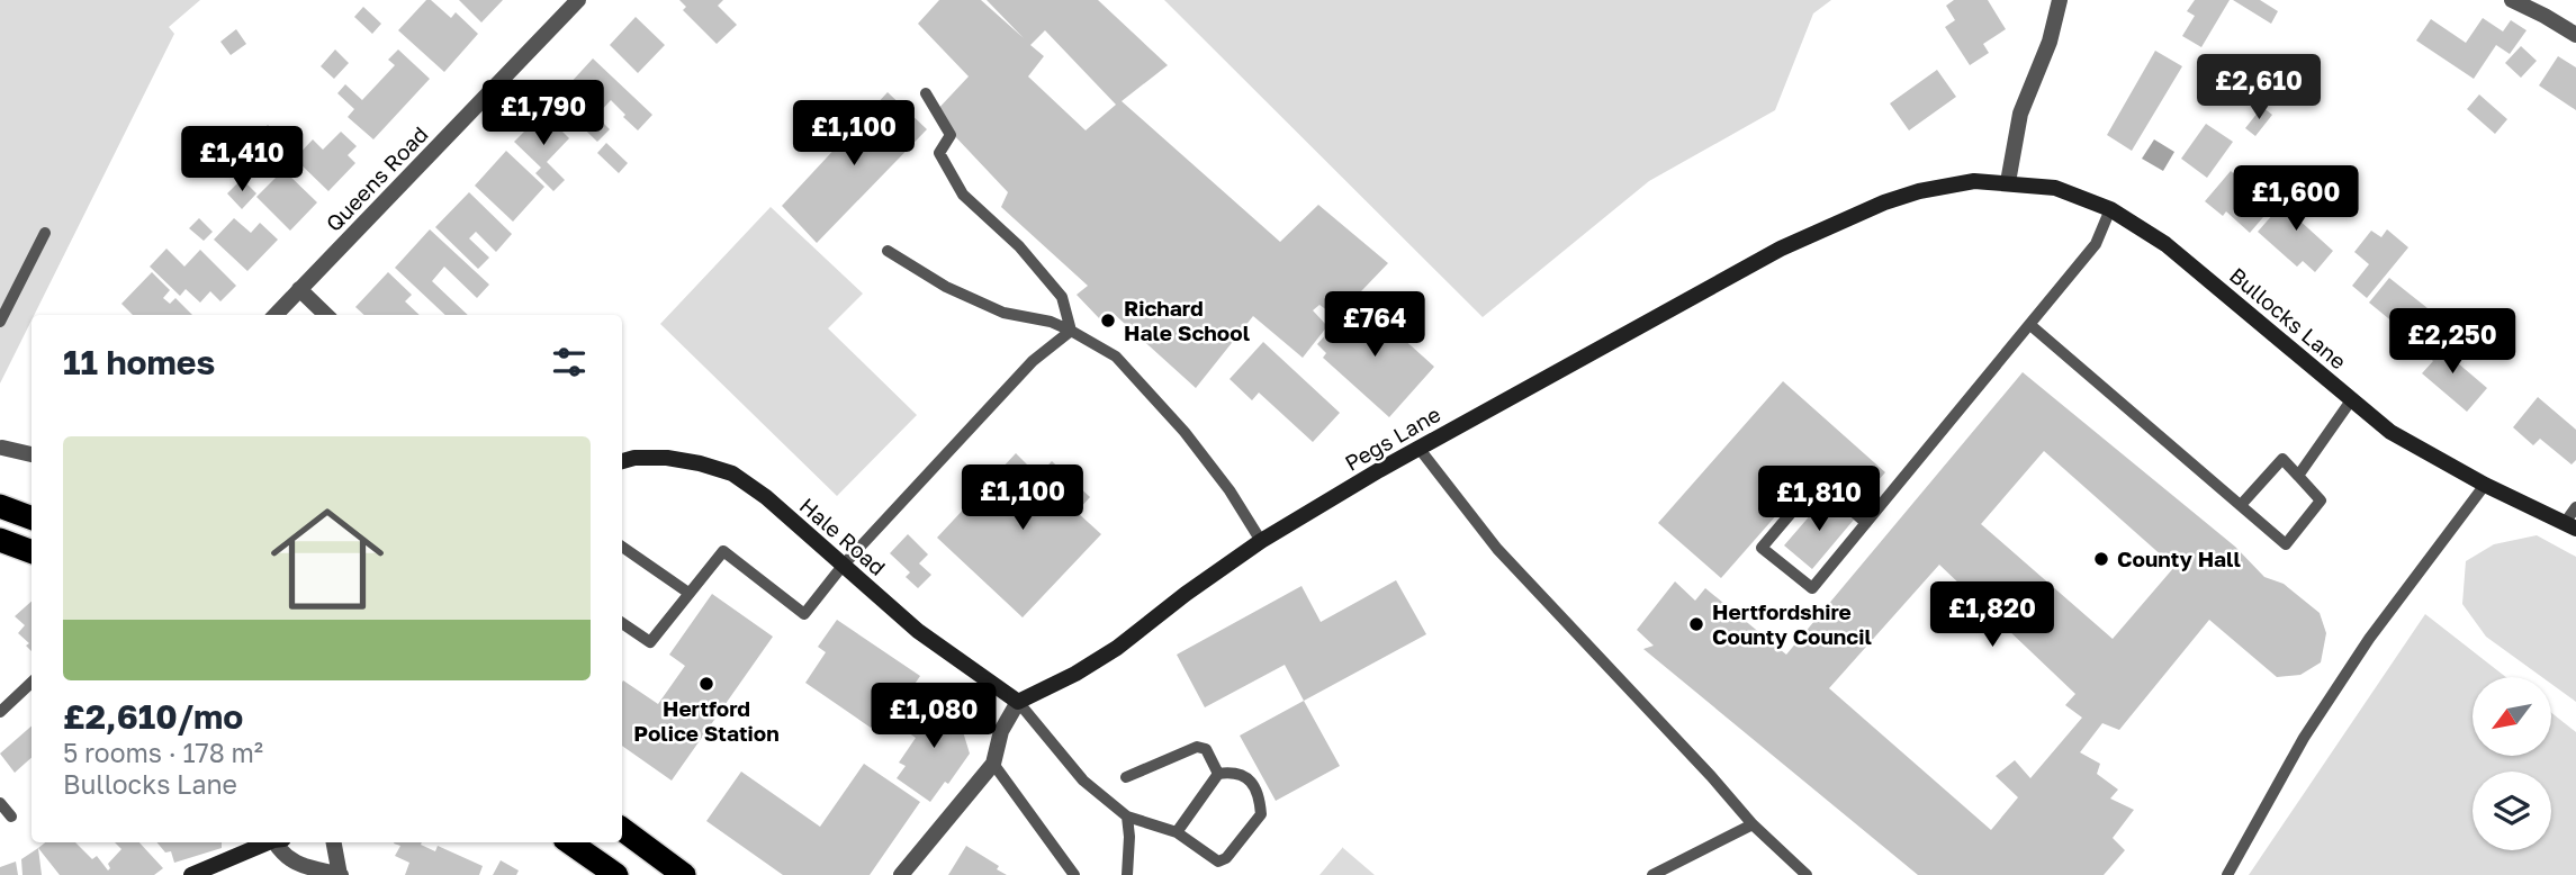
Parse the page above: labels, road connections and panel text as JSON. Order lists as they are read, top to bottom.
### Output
{
  "streets": {
    "main road": ["Bullocks Lane", "Pegs Lane", "Hale Road"],
    "street": ["Queens Road"]
  },
  "crossings": [
    ["Bullocks Lane", "Pegs Lane"],
    ["Pegs Lane", "Hale Road"]
  ],
  "places": [
    "Richard Hale School",
    "County Hall",
    "Hertfordshire County Council",
    "Hertford Police Station"
  ],
  "north": "bottom left",
  "page": {
    "price": [
      "£2,610",
      "£1,790",
      "£1,100",
      "£1,410",
      "£1,600",
      "£764",
      "£2,250",
      "£1,100",
      "£1,810",
      "£1,820",
      "£1,080"
    ],
    "heading": "11 homes",
    "list": [
      {
        "name": "£2,610/mo",
        "note": "5 rooms · 178 m² · Bullocks Lane"
      }
    ]
  }
}
